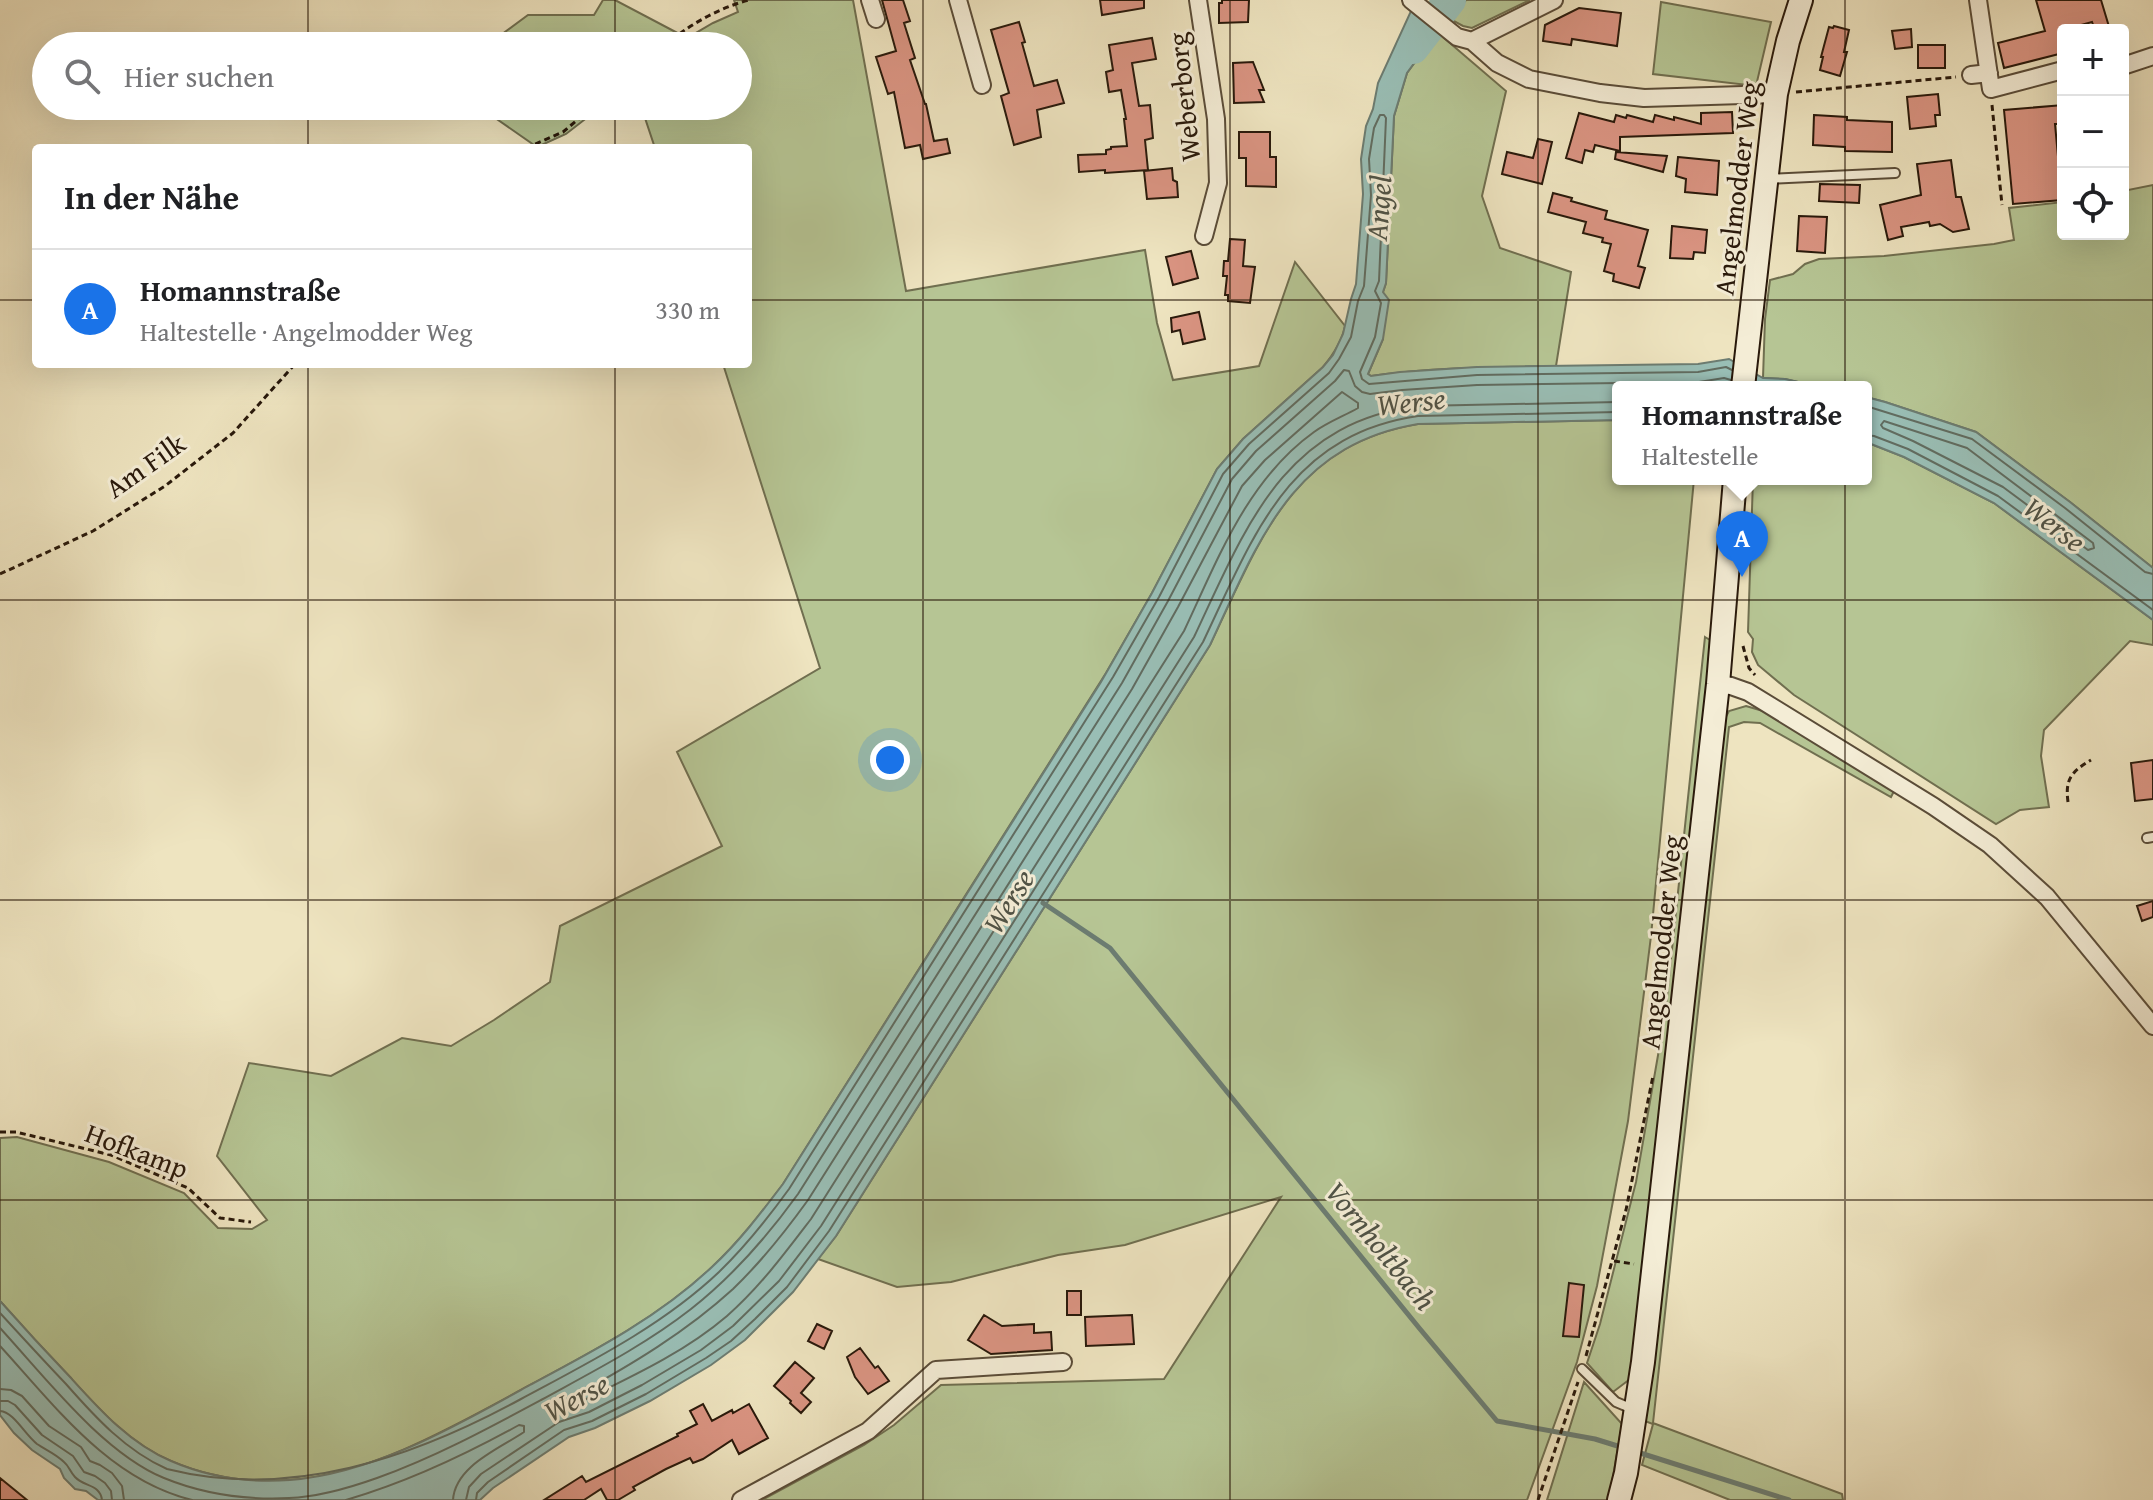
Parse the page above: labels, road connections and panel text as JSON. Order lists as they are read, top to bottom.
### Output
{
  "streets": {
    "street": ["Weberborg", "Angelmodder Weg"],
    "path": ["Am Filk", "Hofkamp"]
  },
  "water": ["Angel", "Werse", "Vornholtbach"],
  "page": {
    "map_buttons": ["+", "−"],
    "search": "Hier suchen",
    "heading": "In der Nähe",
    "list": [
      {
        "mark": "A",
        "name": "Homannstraße",
        "note": "Haltestelle · Angelmodder Weg",
        "value": "330 m"
      }
    ],
    "popup": ["Homannstraße", "Haltestelle"],
    "pins": "A"
  }
}
